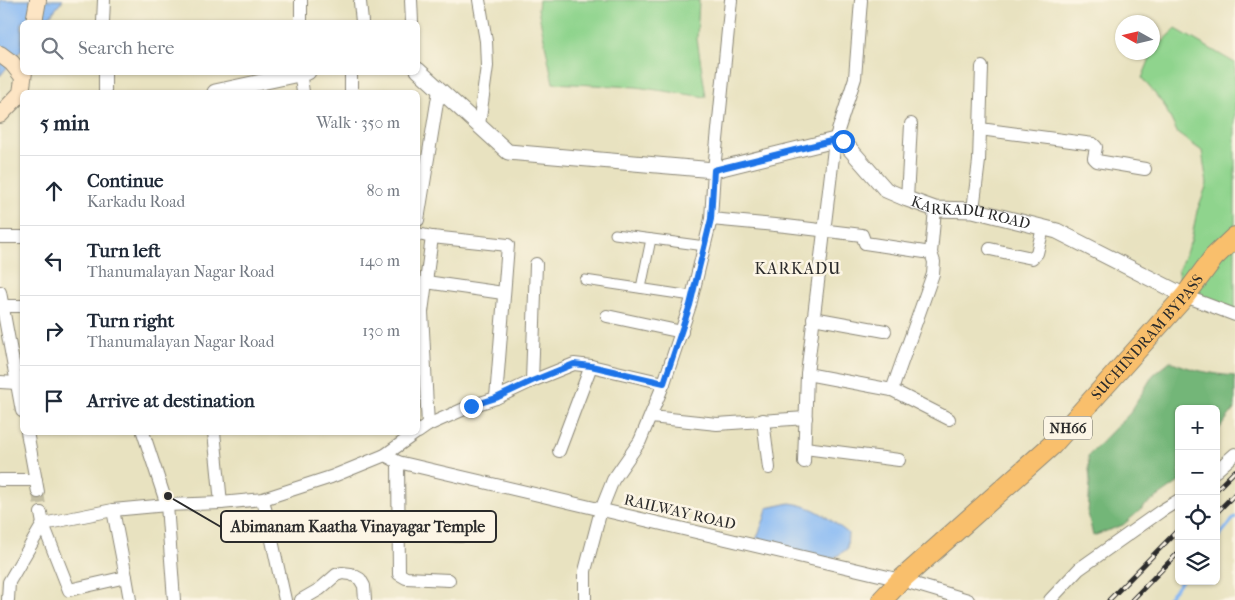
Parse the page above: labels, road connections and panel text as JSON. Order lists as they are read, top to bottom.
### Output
{
  "streets": {
    "highway": ["SUCHINDRAM BYPASS", "NH66"],
    "street": ["KARKADU ROAD", "RAILWAY ROAD"]
  },
  "crossings": [
    ["KARKADU ROAD", "SUCHINDRAM BYPASS"],
    ["SUCHINDRAM BYPASS", "RAILWAY ROAD"]
  ],
  "districts": ["KARKADU"],
  "places": ["Abimanam Kaatha Vinayagar Temple"],
  "north": "left",
  "page": {
    "search": "Search here",
    "heading": ["5 min", "Walk · 350 m"],
    "list": [
      ["Continue", "Karkadu Road", "80 m"],
      ["Turn left", "Thanumalayan Nagar Road", "140 m"],
      ["Turn right", "Thanumalayan Nagar Road", "130 m"],
      "Arrive at destination"
    ],
    "map_buttons": ["+", "−"]
  }
}
